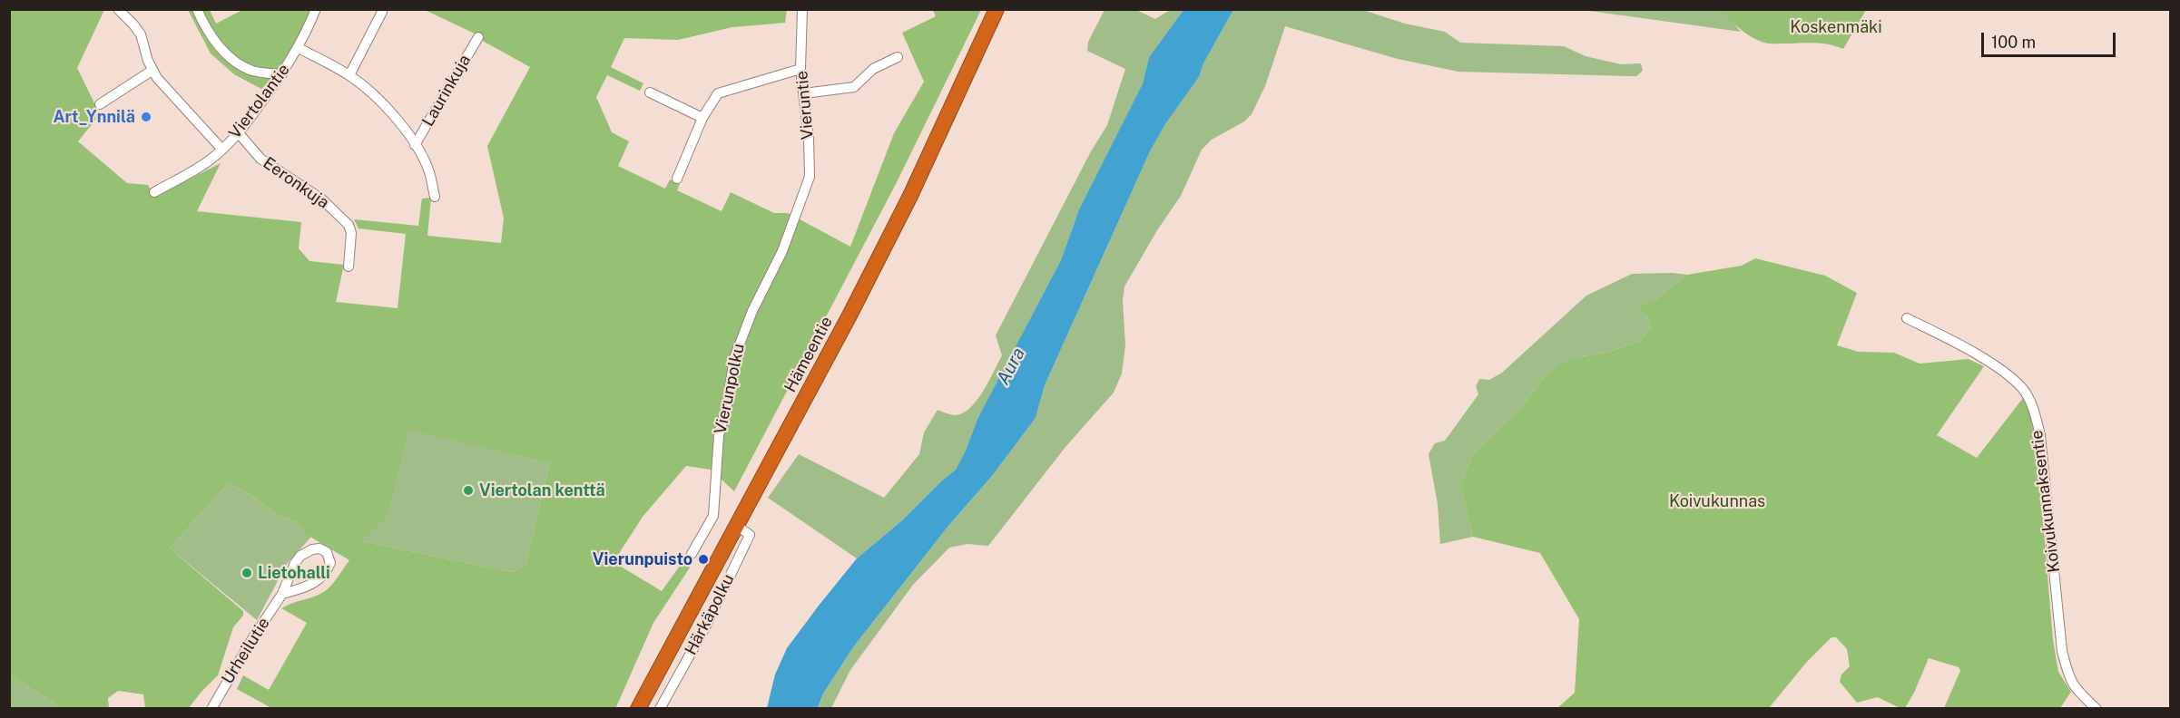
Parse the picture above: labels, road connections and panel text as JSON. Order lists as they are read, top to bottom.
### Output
{
  "streets": {
    "highway": ["Hämeentie"],
    "street": [
      "Laurinkuja",
      "Viertolantie",
      "Vieruntie",
      "Eeronkuja",
      "Vierunpolku",
      "Koivukunnaksentie",
      "Härkäpolku",
      "Urheilutie"
    ]
  },
  "crossings": [
    ["Viertolantie", "Eeronkuja"],
    ["Vieruntie", "Vierunpolku"],
    ["Hämeentie", "Härkäpolku"]
  ],
  "water": ["Aura"],
  "parks": ["Koskenmäki", "Koivukunnas"],
  "places": [
    "Art_Ynnilä",
    "Viertolan kenttä",
    "Vierunpuisto",
    "Lietohalli"
  ],
  "scale_bar": "100 m"
}
